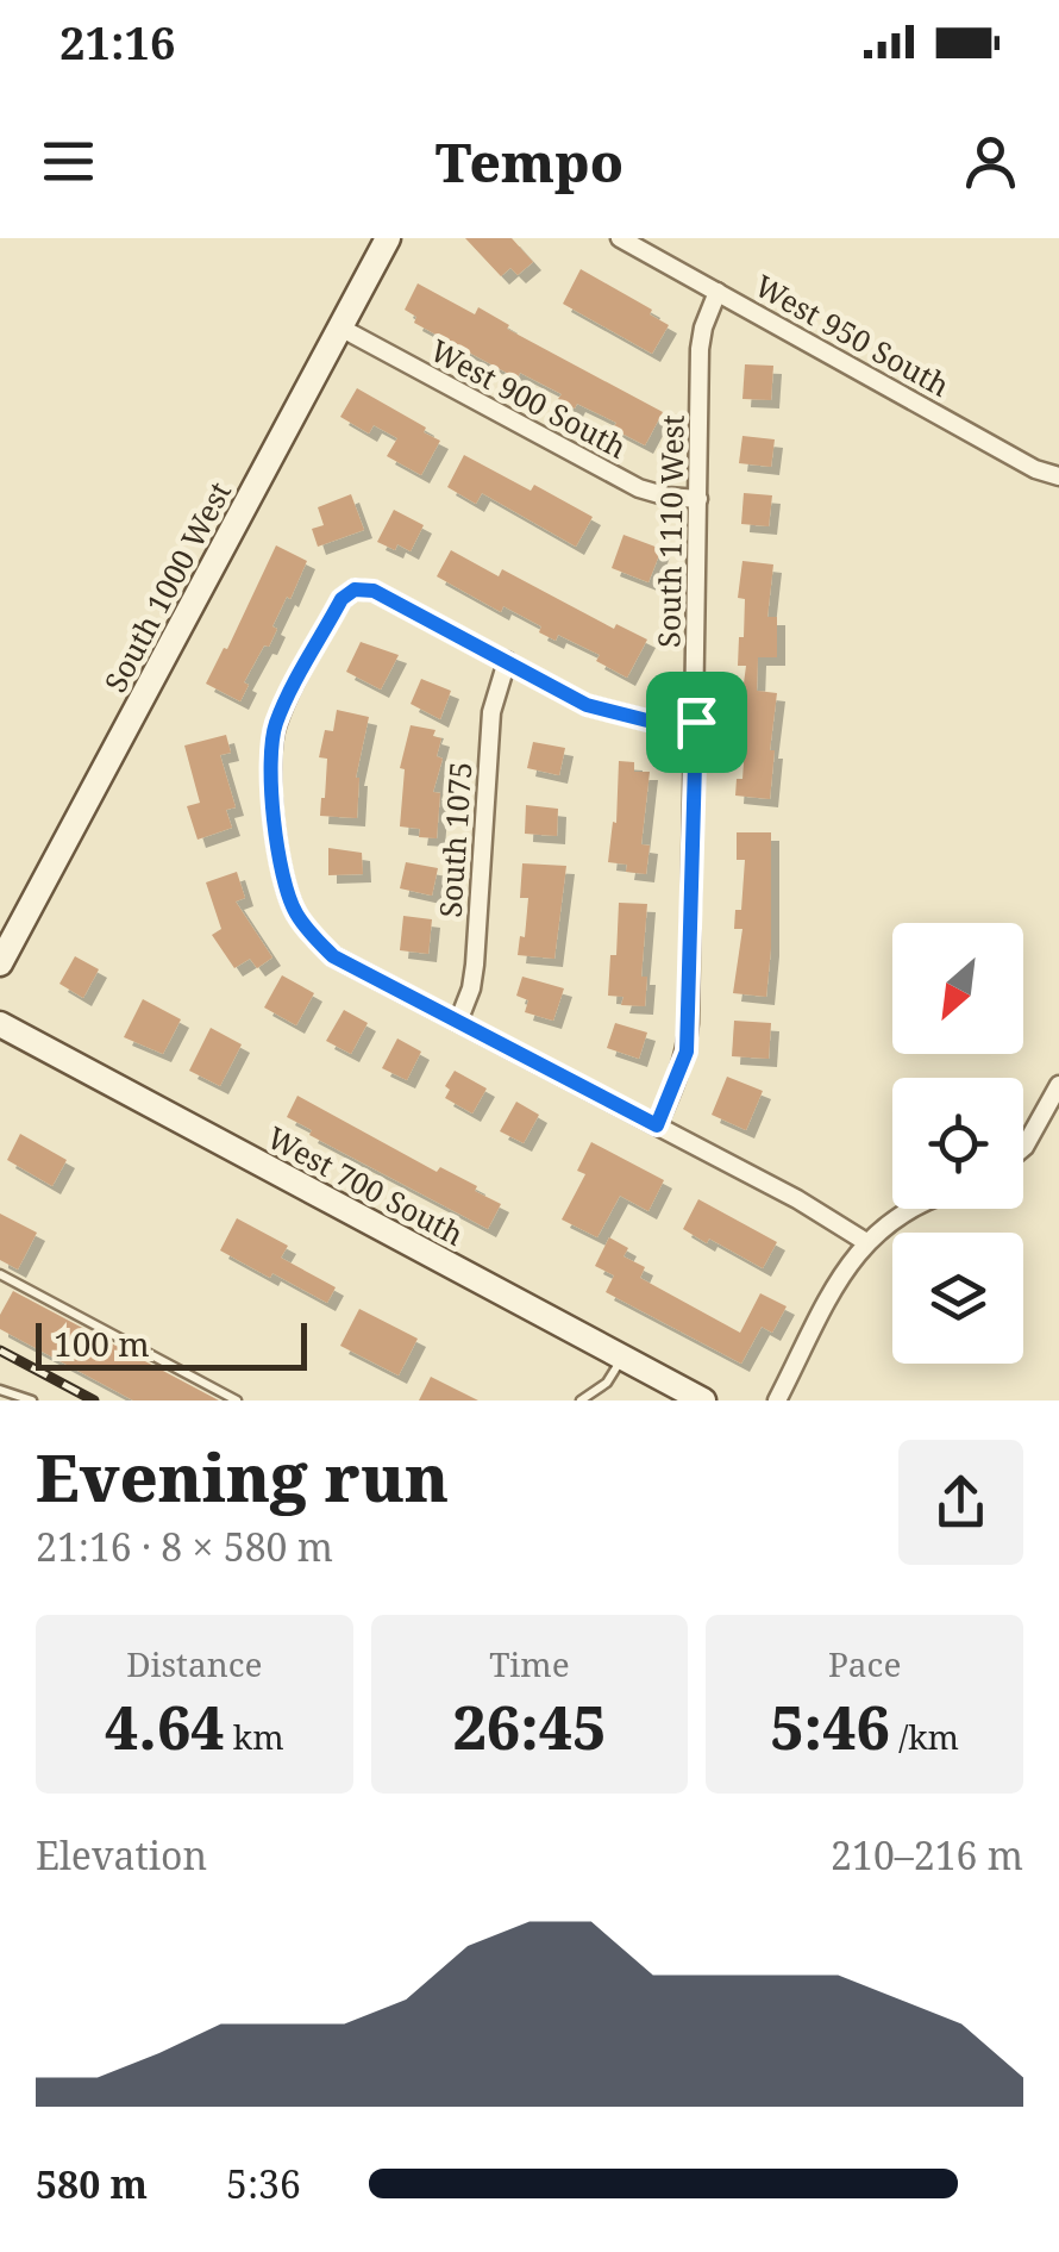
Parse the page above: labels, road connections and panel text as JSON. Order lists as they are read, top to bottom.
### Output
{
  "streets": {
    "main road": ["South 1000 West", "West 700 South"],
    "street": [
      "West 950 South",
      "West 900 South",
      "South 1110 West",
      "South 1075"
    ]
  },
  "crossings": [
    ["West 950 South", "South 1110 West"],
    ["West 900 South", "South 1110 West"],
    ["West 900 South", "South 1000 West"]
  ],
  "scale_bar": "100 m",
  "north": "bottom left",
  "page": {
    "status": "21:16",
    "header": "Tempo",
    "scale": "100 m",
    "heading": ["Evening run", "21:16 · 8 × 580 m"],
    "stats": [
      ["Distance", "4.64 km"],
      ["Time", "26:45"],
      ["Pace", "5:46 /km"]
    ],
    "chart": ["Elevation", "210–216 m"],
    "list": [
      {
        "name": "580 m",
        "note": "5:36"
      }
    ]
  }
}
